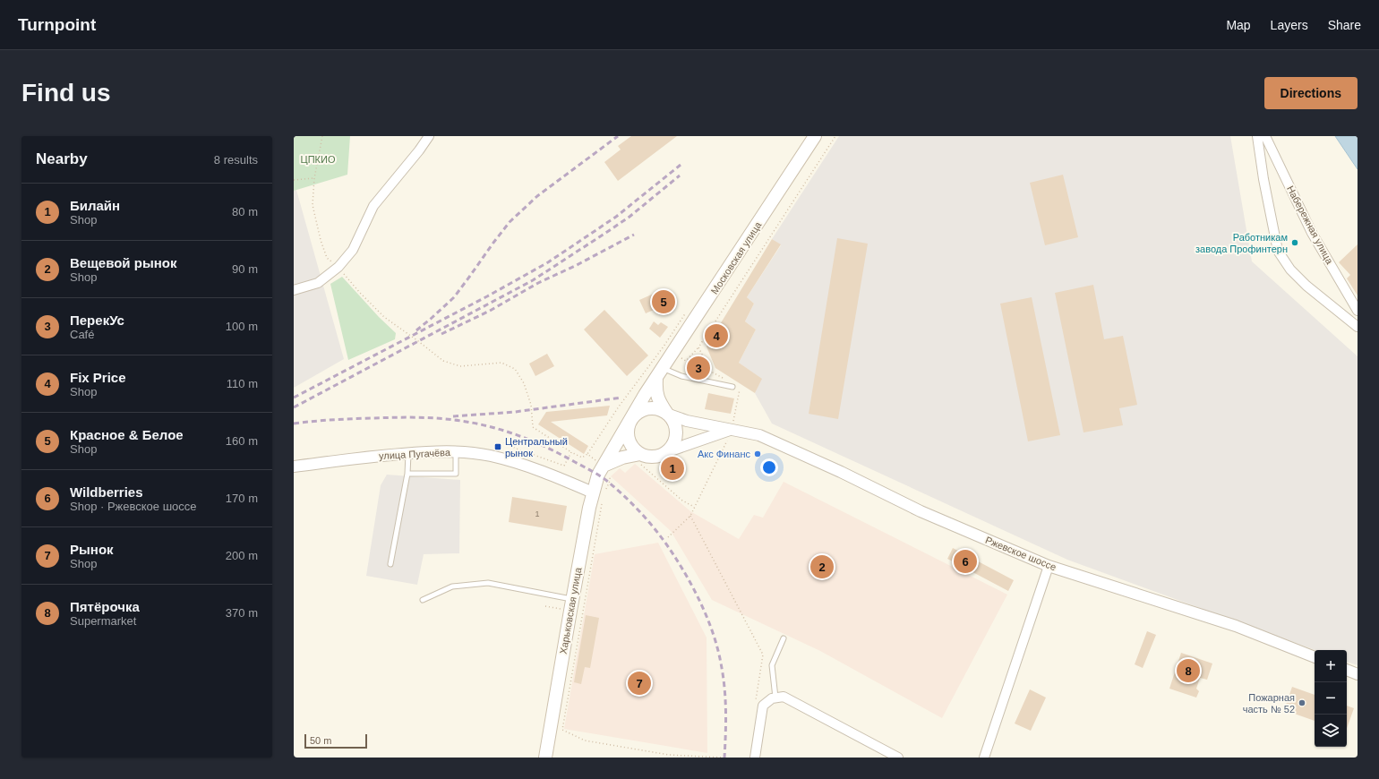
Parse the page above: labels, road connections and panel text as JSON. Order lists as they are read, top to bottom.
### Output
{
  "streets": {
    "main road": ["Московская улица", "Харьковская улица"],
    "street": ["Набережная улица", "улица Пугачёва", "Ржевское шоссе"]
  },
  "crossings": [
    ["Московская улица", "Ржевское шоссе"],
    ["Московская улица", "Харьковская улица"],
    ["улица Пугачёва", "Харьковская улица"],
    ["Ржевское шоссе", "Харьковская улица"]
  ],
  "parks": ["ЦПКИО"],
  "places": {
    "other": ["Работникам завода Профинтерн", "Акс Финанс", "Пожарная часть № 52"],
    "transit": ["Центральный рынок"]
  },
  "house_numbers": ["1"],
  "scale_bar": "50 m",
  "page": {
    "header": "Turnpoint",
    "nav": ["Map", "Layers", "Share"],
    "buttons": "Directions",
    "title": "Find us",
    "heading": ["Nearby", "8 results"],
    "list": [
      {
        "mark": "1",
        "name": "Билайн",
        "note": "Shop",
        "value": "80 m"
      },
      {
        "mark": "2",
        "name": "Вещевой рынок",
        "note": "Shop",
        "value": "90 m"
      },
      {
        "mark": "3",
        "name": "ПерекУс",
        "note": "Café",
        "value": "100 m"
      },
      {
        "mark": "4",
        "name": "Fix Price",
        "note": "Shop",
        "value": "110 m"
      },
      {
        "mark": "5",
        "name": "Красное & Белое",
        "note": "Shop",
        "value": "160 m"
      },
      {
        "mark": "6",
        "name": "Wildberries",
        "note": "Shop · Ржевское шоссе",
        "value": "170 m"
      },
      {
        "mark": "7",
        "name": "Рынок",
        "note": "Shop",
        "value": "200 m"
      },
      {
        "mark": "8",
        "name": "Пятёрочка",
        "note": "Supermarket",
        "value": "370 m"
      }
    ],
    "pins": [
      "5",
      "4",
      "3",
      "1",
      "6",
      "2",
      "8",
      "7"
    ],
    "map_buttons": ["+", "−"],
    "scale": "50 m"
  }
}
